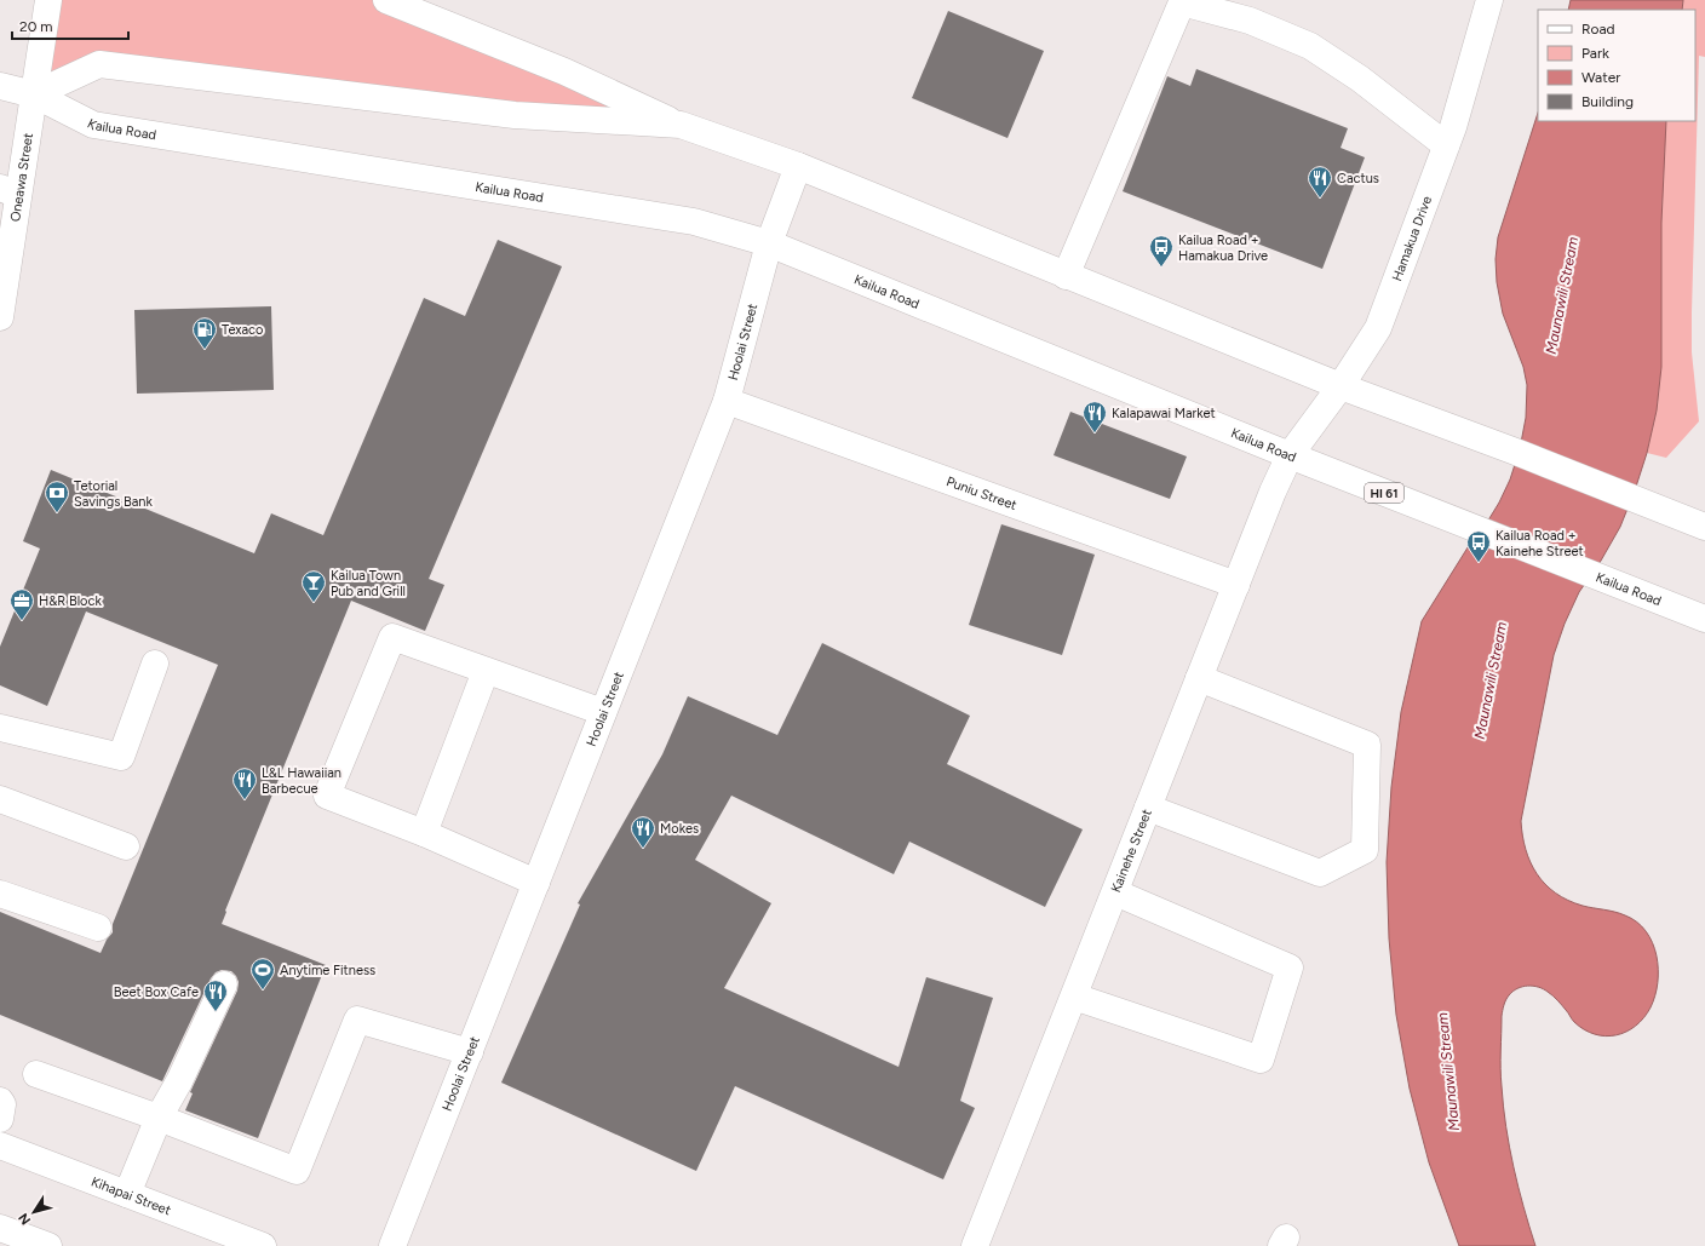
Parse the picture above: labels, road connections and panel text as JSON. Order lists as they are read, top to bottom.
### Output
{
  "streets": {
    "main road": [
      "Kailua Road",
      "Oneawa Street",
      "Hamakua Drive",
      "Hoolai Street",
      "Puniu Street",
      "HI 61",
      "Kainehe Street",
      "Kihapai Street"
    ]
  },
  "crossings": [
    ["Kailua Road", "Oneawa Street"],
    ["Kailua Road", "Hamakua Drive"],
    ["Kailua Road", "Hoolai Street"],
    ["Kailua Road", "Kainehe Street"],
    ["Hamakua Drive", "Kainehe Street"],
    ["Hoolai Street", "Puniu Street"],
    ["Puniu Street", "Kainehe Street"]
  ],
  "water": ["Maunawili Stream"],
  "places": {
    "restaurant": [
      "Cactus",
      "Kalapawai Market",
      "L&L Hawaiian Barbecue",
      "Mokes",
      "Beet Box Cafe"
    ],
    "bus stop": ["Kailua Road + Hamakua Drive", "Kailua Road + Kainehe Street"],
    "fuel station": ["Texaco"],
    "bank": ["Tetorial Savings Bank"],
    "bar": ["Kailua Town Pub and Grill"],
    "office": ["H&R Block"],
    "sports": ["Anytime Fitness"]
  },
  "legend": [
    "Road",
    "Park",
    "Water",
    "Building"
  ],
  "scale_bar": "20 m",
  "north": "bottom left"
}
